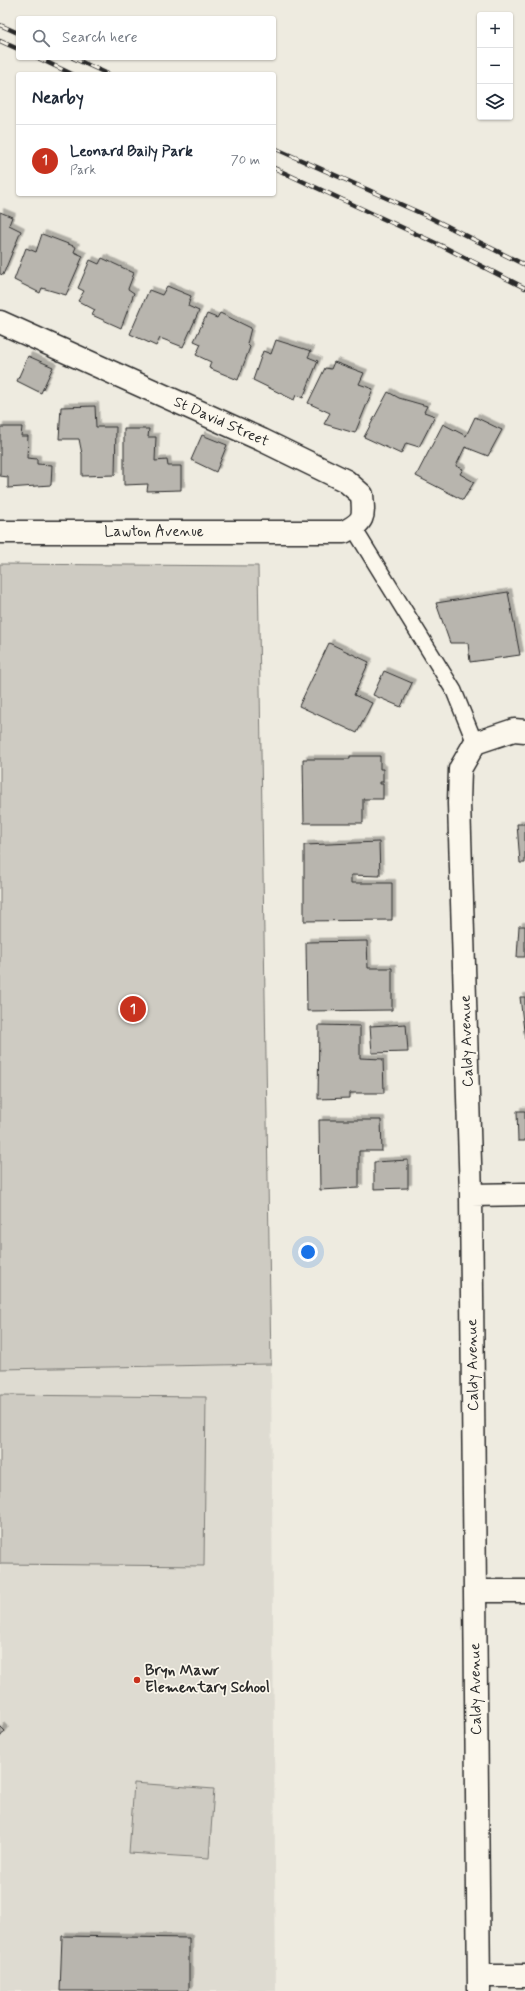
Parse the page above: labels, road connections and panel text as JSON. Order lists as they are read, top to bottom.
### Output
{
  "streets": {
    "street": ["St David Street", "Lawton Avenue", "Caldy Avenue"]
  },
  "crossings": [
    ["St David Street", "Lawton Avenue"]
  ],
  "places": ["Bryn Mawr Elementary School"],
  "page": {
    "map_buttons": ["+", "−"],
    "search": "Search here",
    "heading": "Nearby",
    "list": [
      {
        "mark": "1",
        "name": "Leonard Baily Park",
        "note": "Park",
        "value": "70 m"
      }
    ],
    "pins": "1"
  }
}
